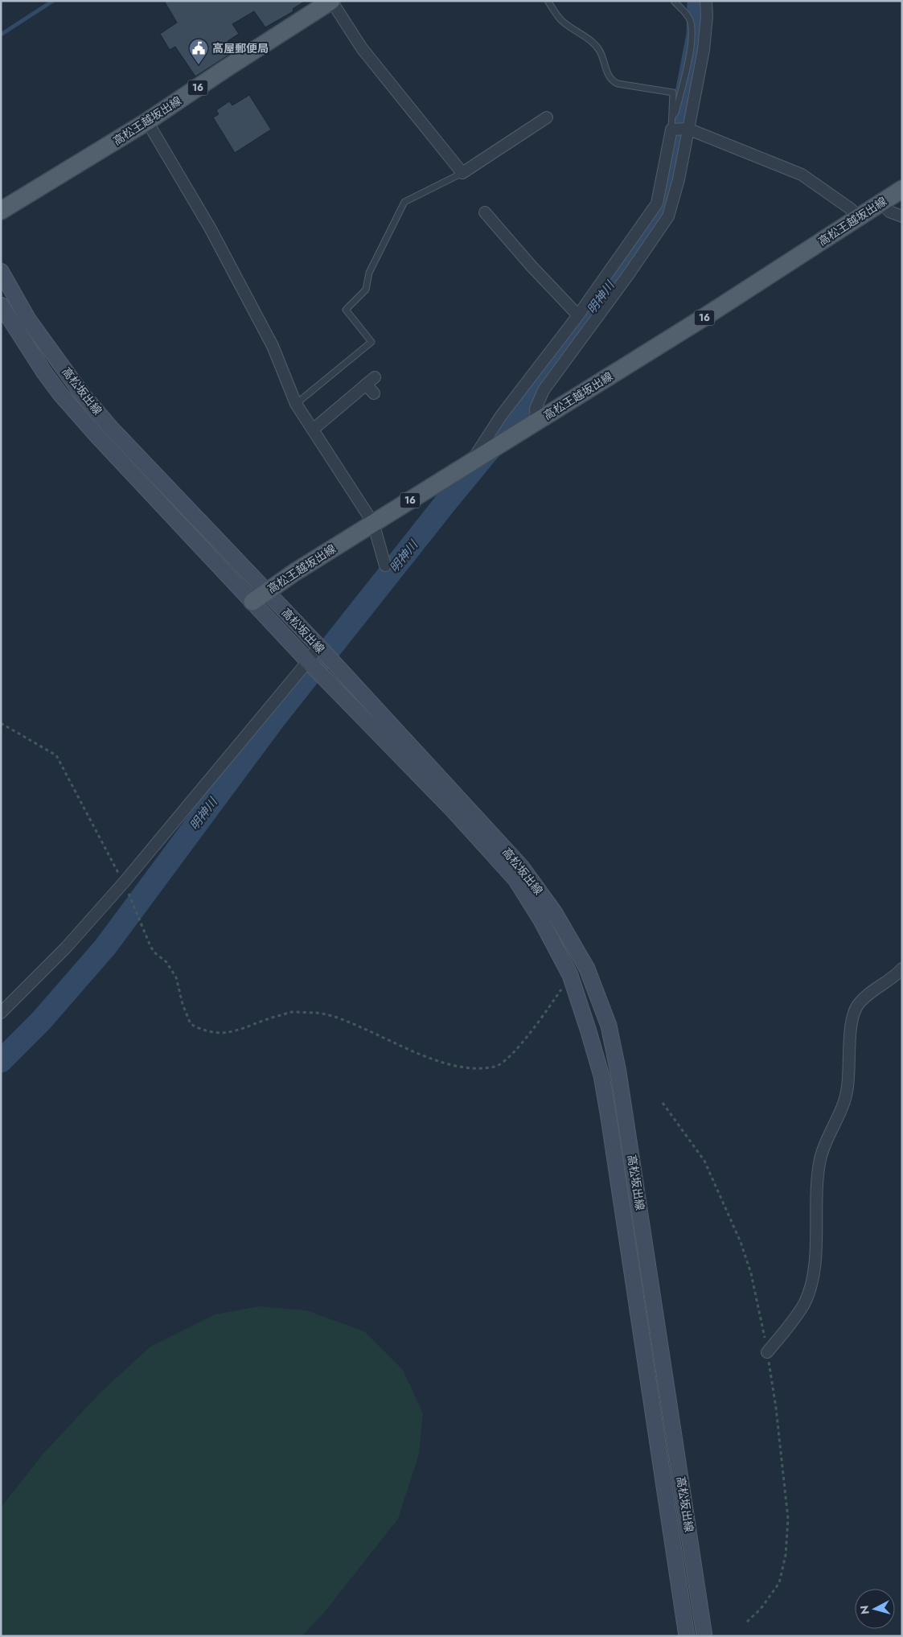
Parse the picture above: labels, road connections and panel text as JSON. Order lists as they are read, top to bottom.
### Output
{
  "streets": {
    "main road": ["16", "高松王越坂出線", "高松坂出線"]
  },
  "crossings": [
    ["高松王越坂出線", "高松坂出線"]
  ],
  "water": ["明神川"],
  "places": {
    "public building": ["高屋郵便局"]
  },
  "north": "left"
}
